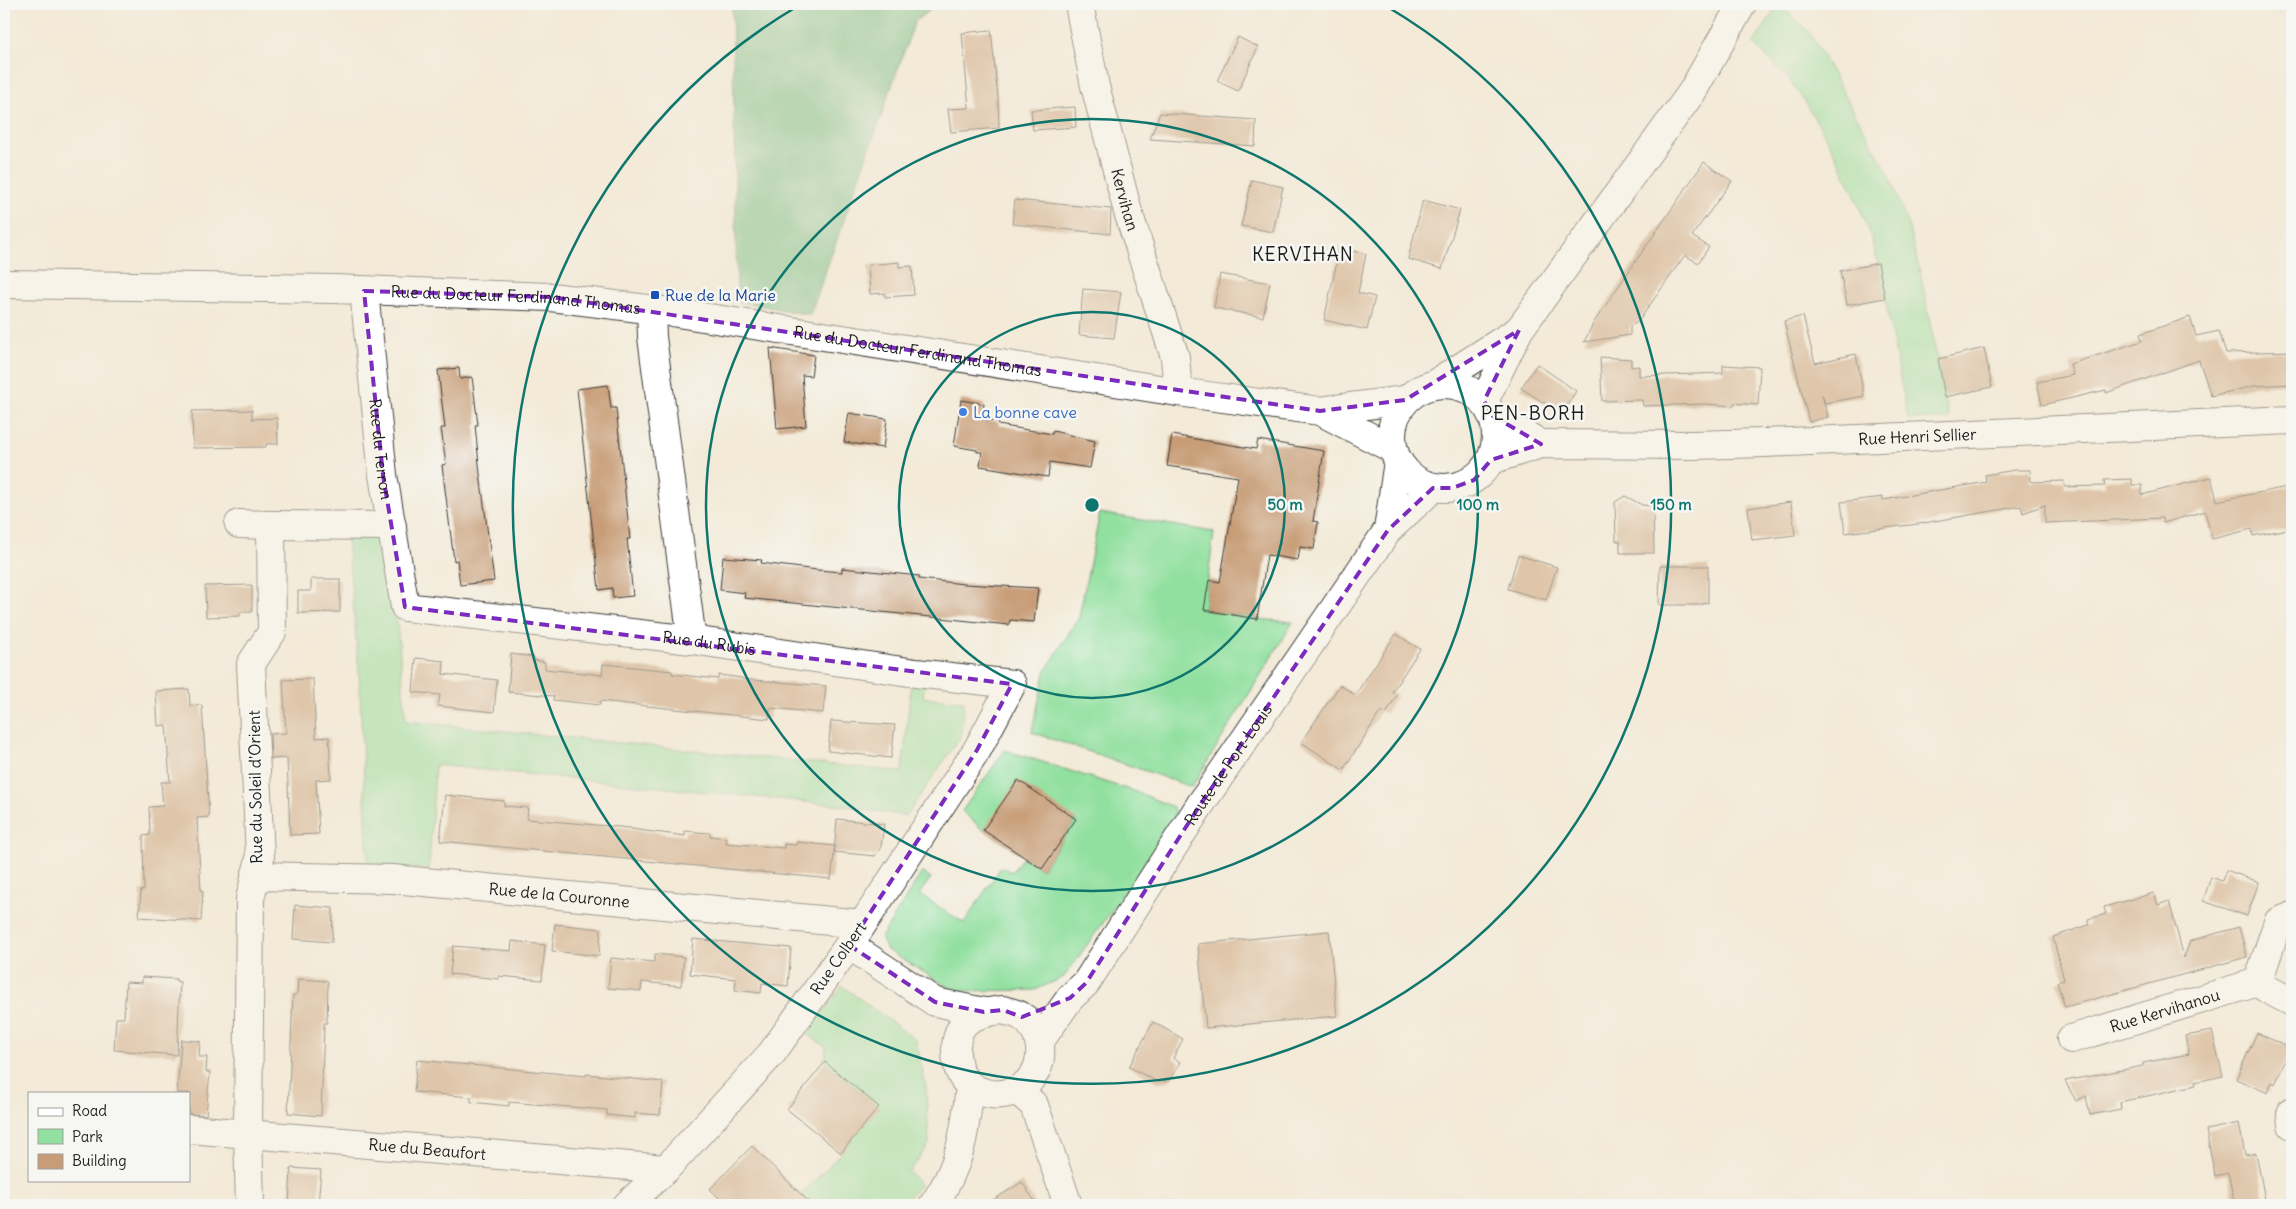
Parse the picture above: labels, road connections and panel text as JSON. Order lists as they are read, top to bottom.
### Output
{
  "streets": {
    "street": [
      "Kervihan",
      "Rue du Docteur Ferdinand Thomas",
      "Rue Henri Sellier",
      "Rue du Terron",
      "Rue du Rubis",
      "Route de Port-Louis",
      "Rue du Soleil d'Orient",
      "Rue de la Couronne",
      "Rue Colbert",
      "Rue Kervihanou",
      "Rue du Beaufort"
    ]
  },
  "crossings": [
    ["Kervihan", "Rue du Docteur Ferdinand Thomas"],
    ["Rue du Docteur Ferdinand Thomas", "Rue Henri Sellier"],
    ["Rue du Docteur Ferdinand Thomas", "Rue du Terron"],
    ["Rue du Terron", "Rue du Rubis"],
    ["Rue du Rubis", "Rue Colbert"],
    ["Rue du Soleil d'Orient", "Rue de la Couronne"],
    ["Rue du Soleil d'Orient", "Rue du Beaufort"],
    ["Rue de la Couronne", "Rue Colbert"],
    ["Rue Colbert", "Rue du Beaufort"]
  ],
  "districts": ["KERVIHAN", "PEN-BORH"],
  "places": {
    "transit": ["Rue de la Marie"],
    "other": ["La bonne cave"]
  },
  "legend": ["Road", "Park", "Building"],
  "rings": ["50 m", "100 m", "150 m"]
}
